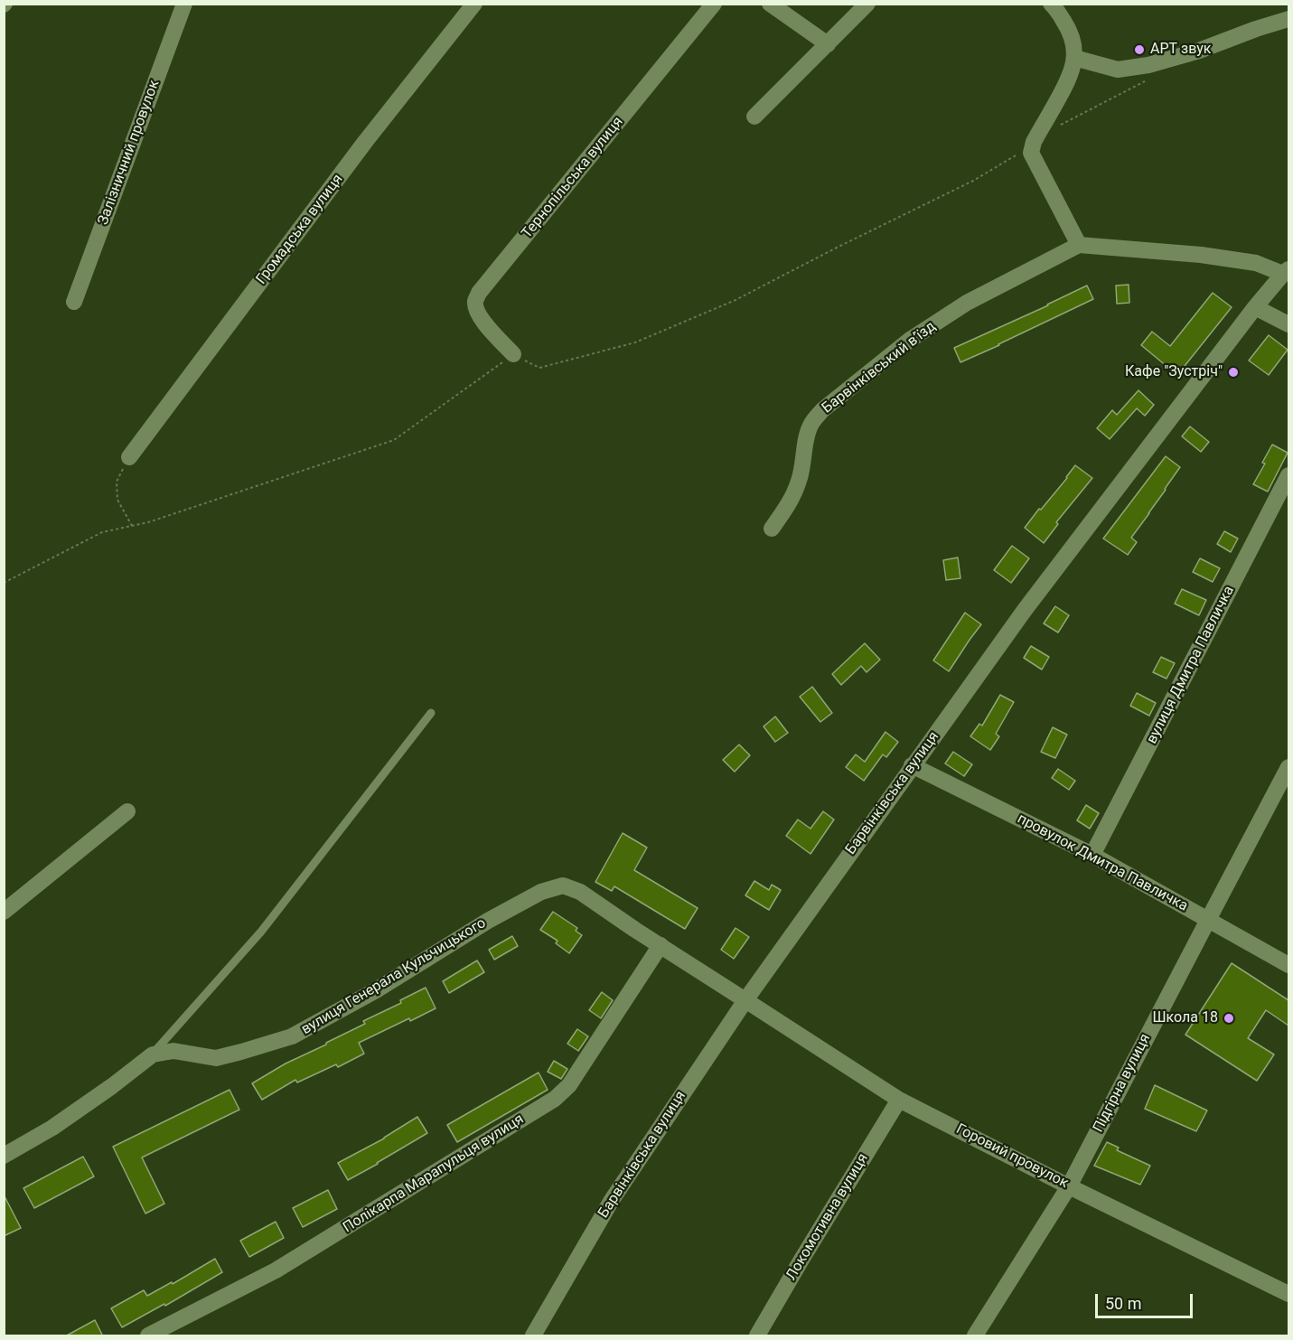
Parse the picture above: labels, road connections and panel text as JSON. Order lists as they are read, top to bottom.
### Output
{
  "streets": {
    "street": [
      "Залізничний провулок",
      "Тернопільська вулиця",
      "Громадська вулиця",
      "Барвінківський в’їзд",
      "вулиця Дмитра Павличка",
      "Барвінківська вулиця",
      "провулок Дмитра Павличка",
      "вулиця Генерала Кульчицького",
      "Підгірна вулиця",
      "Горовий провулок",
      "Полікарпа Марапульця вулиця",
      "Локомотивна вулиця"
    ]
  },
  "crossings": [
    ["вулиця Дмитра Павличка", "провулок Дмитра Павличка"],
    ["Барвінківська вулиця", "провулок Дмитра Павличка"],
    ["Барвінківська вулиця", "вулиця Генерала Кульчицького"],
    ["Барвінківська вулиця", "Горовий провулок"],
    ["провулок Дмитра Павличка", "Підгірна вулиця"],
    ["вулиця Генерала Кульчицького", "Горовий провулок"],
    ["вулиця Генерала Кульчицького", "Полікарпа Марапульця вулиця"],
    ["Підгірна вулиця", "Горовий провулок"],
    ["Горовий провулок", "Локомотивна вулиця"]
  ],
  "places": ["АРТ звук", "Кафе \"Зустріч\"", "Школа 18"],
  "scale_bar": "50 m"
}
